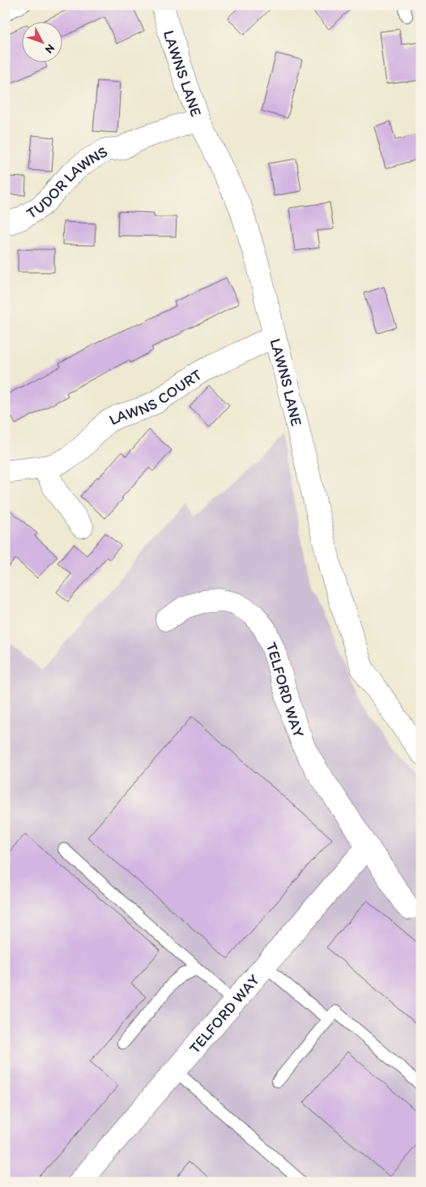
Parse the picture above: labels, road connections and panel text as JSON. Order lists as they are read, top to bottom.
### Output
{
  "streets": {
    "street": [
      "LAWNS LANE",
      "TUDOR LAWNS",
      "LAWNS COURT",
      "TELFORD WAY"
    ]
  },
  "crossings": [
    ["LAWNS LANE", "TUDOR LAWNS"],
    ["LAWNS LANE", "LAWNS COURT"]
  ],
  "north": "bottom right"
}
